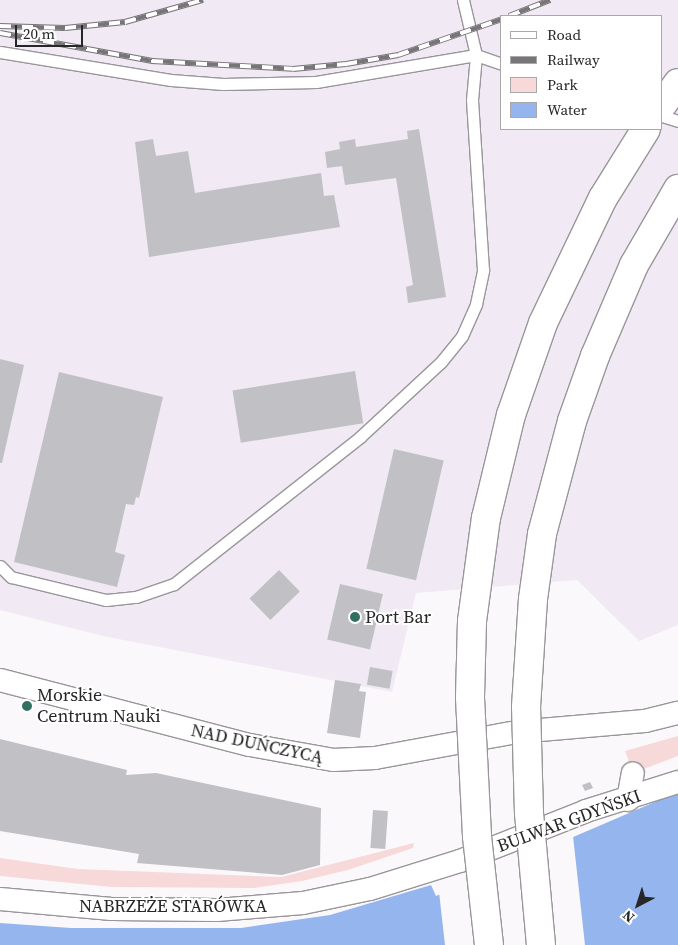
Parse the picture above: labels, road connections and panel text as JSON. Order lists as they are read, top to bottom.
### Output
{
  "streets": {
    "street": ["NAD DUŃCZYCĄ", "BULWAR GDYŃSKI", "NABRZEŻE STARÓWKA"]
  },
  "crossings": [
    ["BULWAR GDYŃSKI", "NABRZEŻE STARÓWKA"]
  ],
  "places": ["Port Bar", "Morskie Centrum Nauki"],
  "legend": [
    "Road",
    "Railway",
    "Park",
    "Water"
  ],
  "scale_bar": "20 m",
  "north": "bottom left"
}
